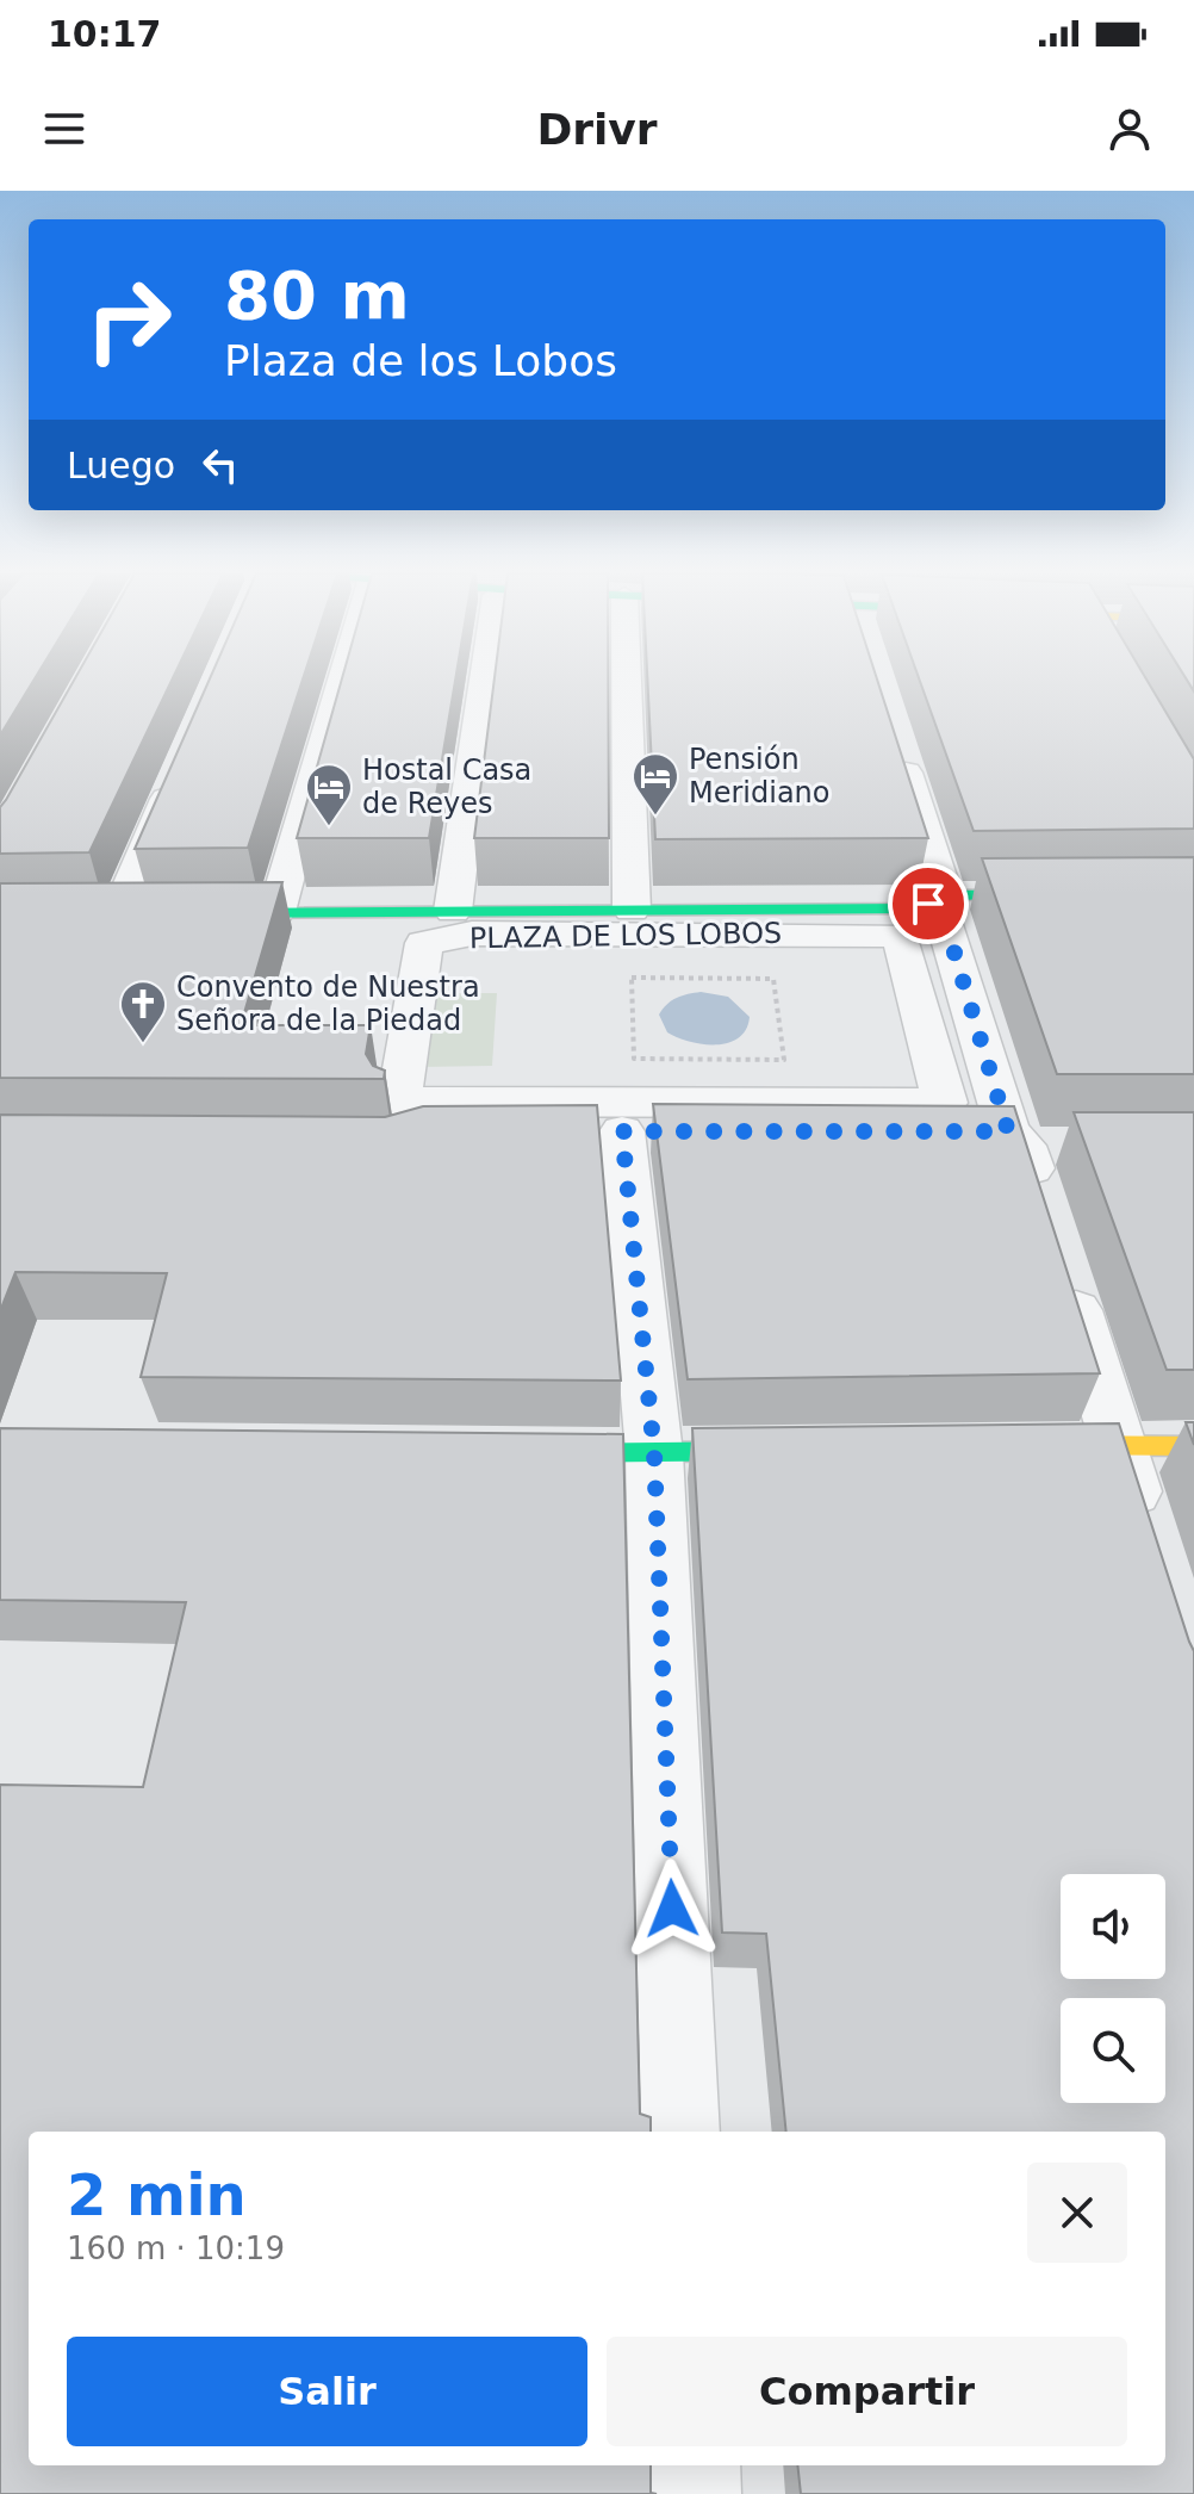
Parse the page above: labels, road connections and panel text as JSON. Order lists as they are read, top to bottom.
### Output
{
  "streets": {
    "street": ["PLAZA DE LOS LOBOS"]
  },
  "places": {
    "hotel": ["Pensión Meridiano", "Hostal Casa de Reyes"],
    "church": ["Convento de Nuestra Señora de la Piedad"]
  },
  "page": {
    "status": "10:17",
    "header": "Drivr",
    "turn": ["80 m", "Plaza de los Lobos"],
    "then": "Luego",
    "heading": ["2 min", "160 m · 10:19"],
    "buttons": ["Salir", "Compartir"]
  }
}
